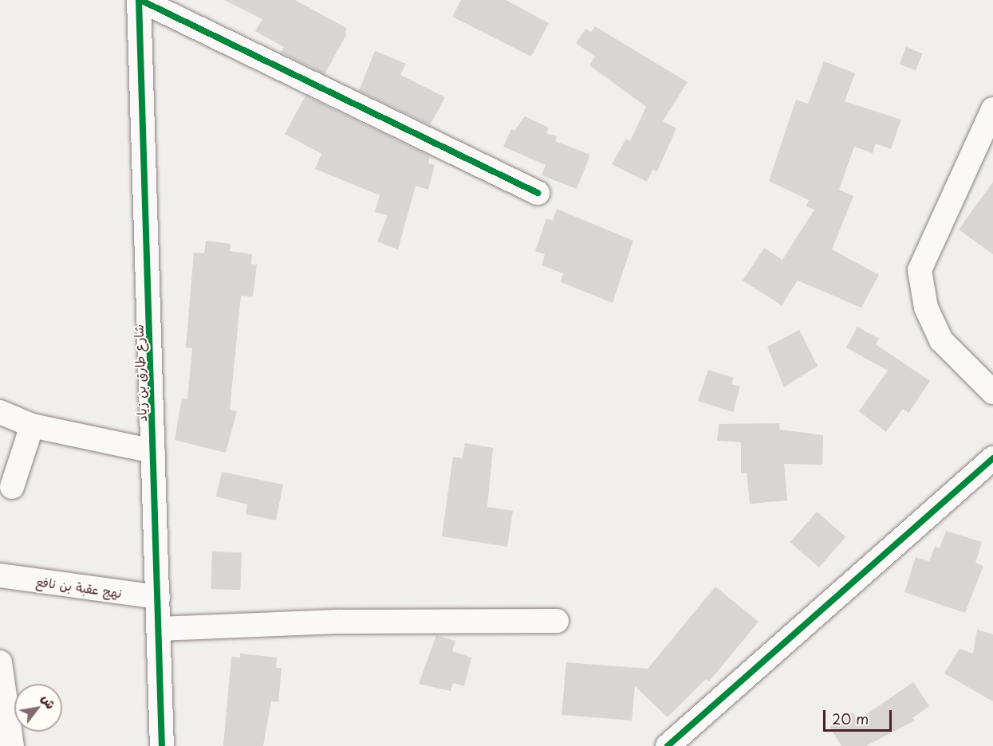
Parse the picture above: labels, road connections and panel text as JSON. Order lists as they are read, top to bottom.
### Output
{
  "streets": {
    "street": ["شارع طارق بن زياد", "نهج عقبة بن نافع"]
  },
  "crossings": [
    ["شارع طارق بن زياد", "نهج عقبة بن نافع"]
  ],
  "scale_bar": "20 m",
  "north": "top right"
}
